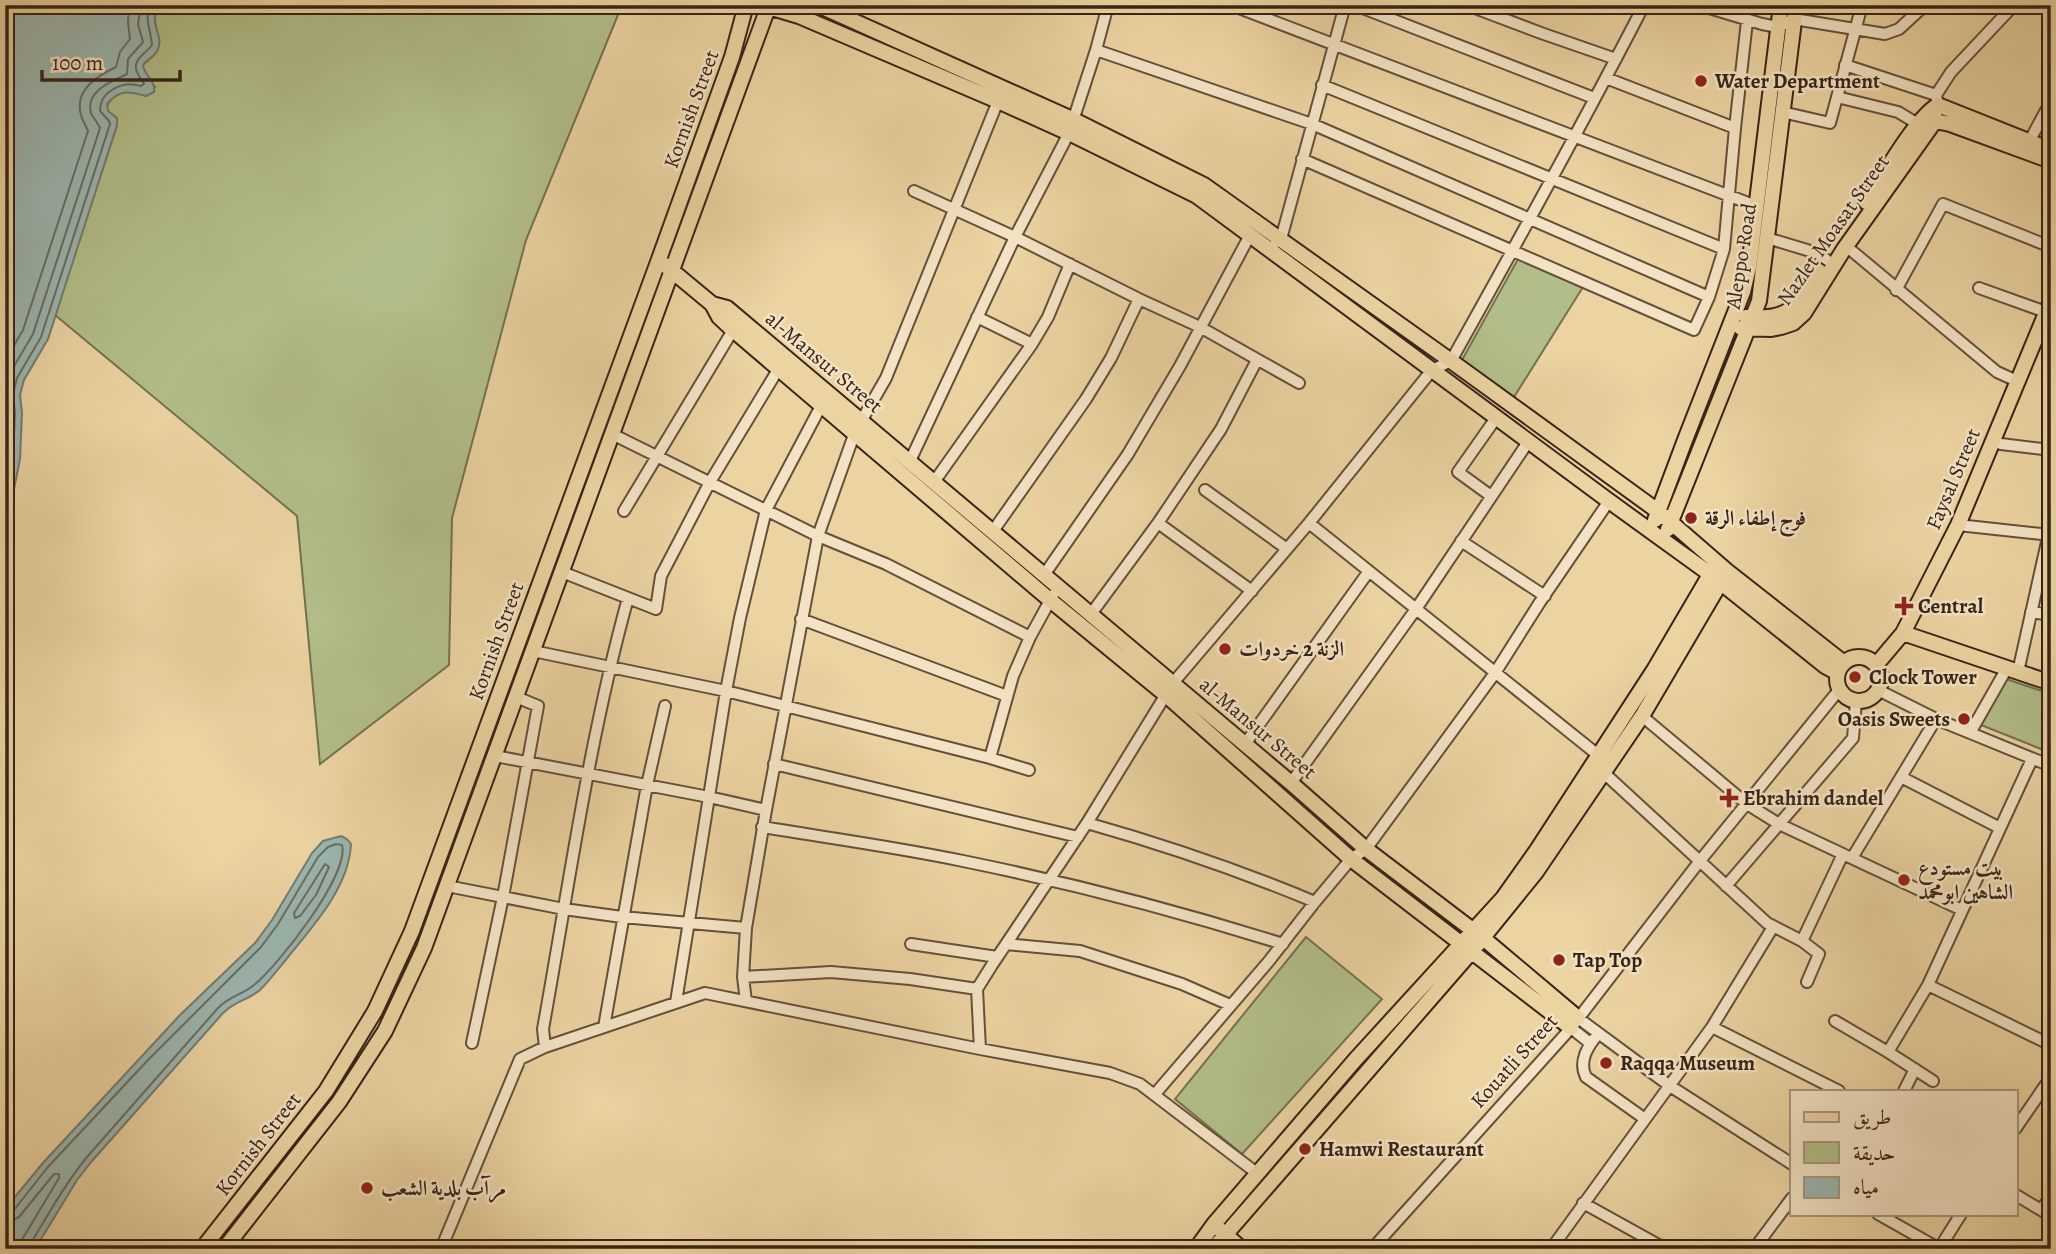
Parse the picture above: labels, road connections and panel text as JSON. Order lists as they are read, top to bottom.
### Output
{
  "streets": {
    "main road": [
      "Kornish Street",
      "Nazlet Moasat Street",
      "Aleppo Road",
      "al-Mansur Street",
      "Faysal Street"
    ],
    "street": ["Kouatli Street"]
  },
  "crossings": [
    ["Kornish Street", "al-Mansur Street"],
    ["Nazlet Moasat Street", "Aleppo Road"],
    ["al-Mansur Street", "Kouatli Street"],
    ["Faysal Street", "Kouatli Street"]
  ],
  "places": {
    "other": [
      "Water Department",
      "فوج إطفاء الرقة",
      "الزنة 2 خردوات",
      "Clock Tower",
      "Oasis Sweets",
      "بيت مستودع الشاهين ابومحمد",
      "Tap Top",
      "Raqqa Museum",
      "Hamwi Restaurant",
      "مرآب بلدية الشعب"
    ],
    "health": ["Central", "Ebrahim dandel"]
  },
  "legend": ["طريق", "حديقة", "مياه"],
  "scale_bar": "100 m"
}
